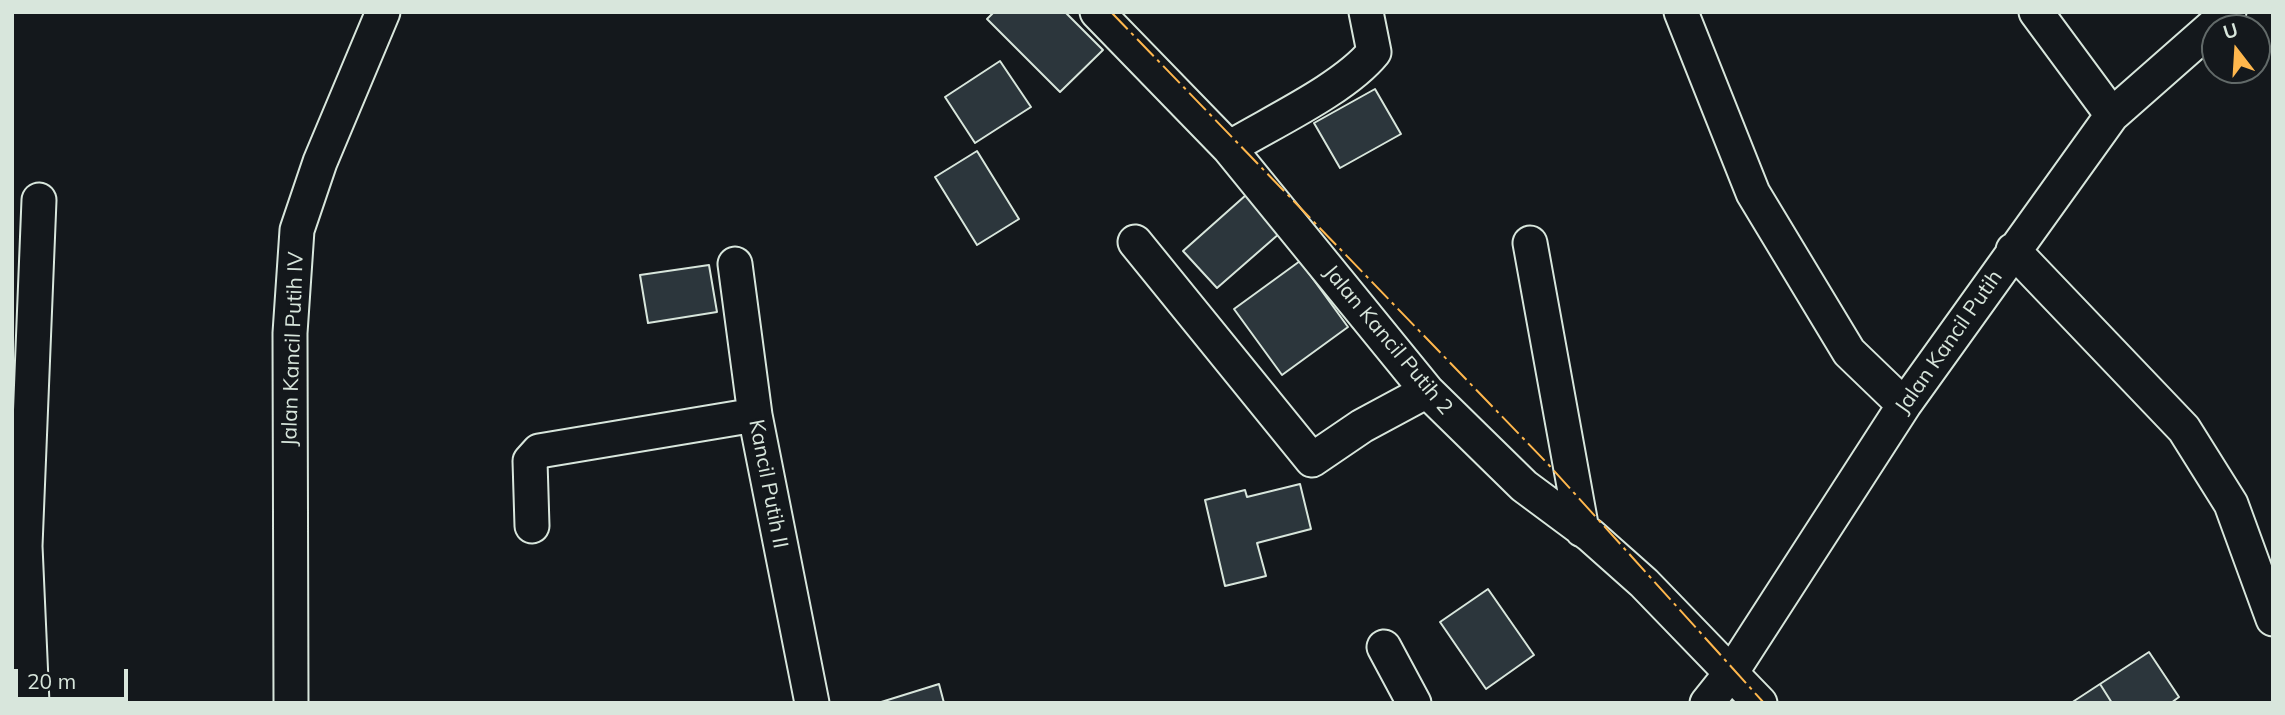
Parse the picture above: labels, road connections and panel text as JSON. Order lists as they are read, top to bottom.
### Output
{
  "streets": {
    "street": [
      "Jalan Kancil Putih 2",
      "Jalan Kancil Putih",
      "Jalan Kancil Putih IV",
      "Kancil Putih II"
    ]
  },
  "crossings": [
    ["Jalan Kancil Putih 2", "Jalan Kancil Putih"]
  ],
  "scale_bar": "20 m",
  "north": "top"
}
